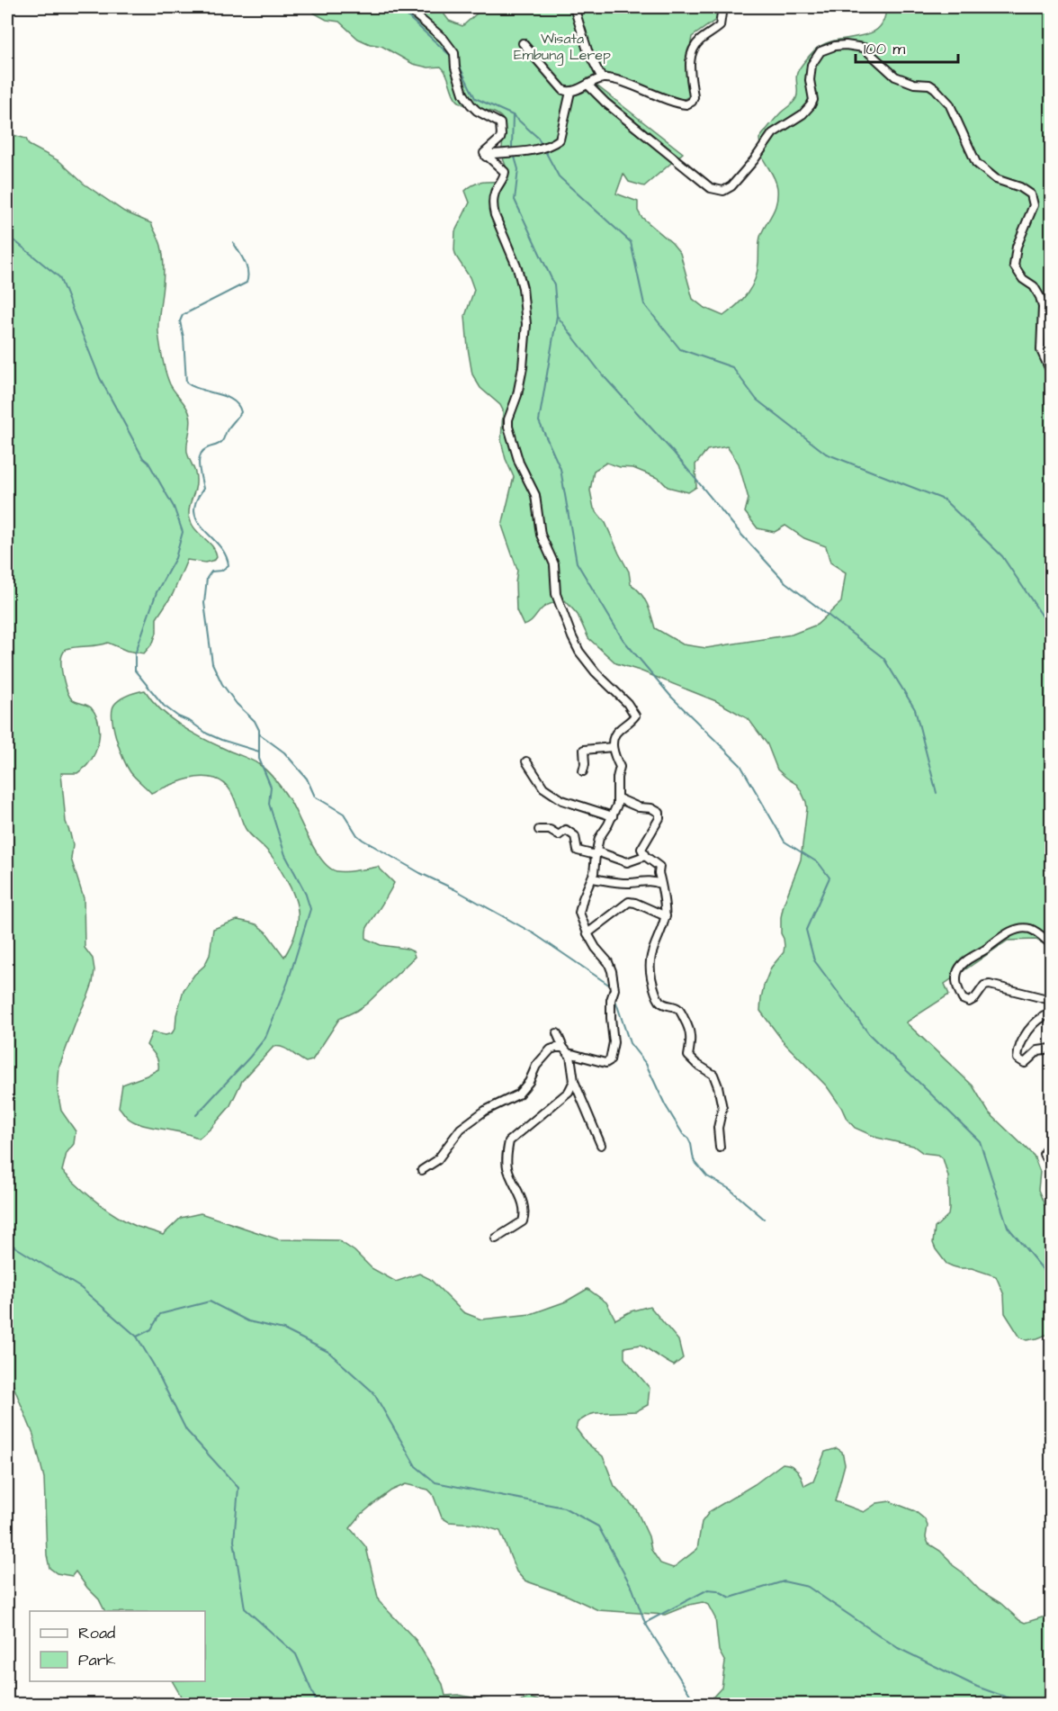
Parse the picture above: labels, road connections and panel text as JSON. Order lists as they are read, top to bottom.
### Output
{
  "parks": ["Wisata Embung Lerep"],
  "legend": ["Road", "Park"],
  "scale_bar": "100 m"
}
